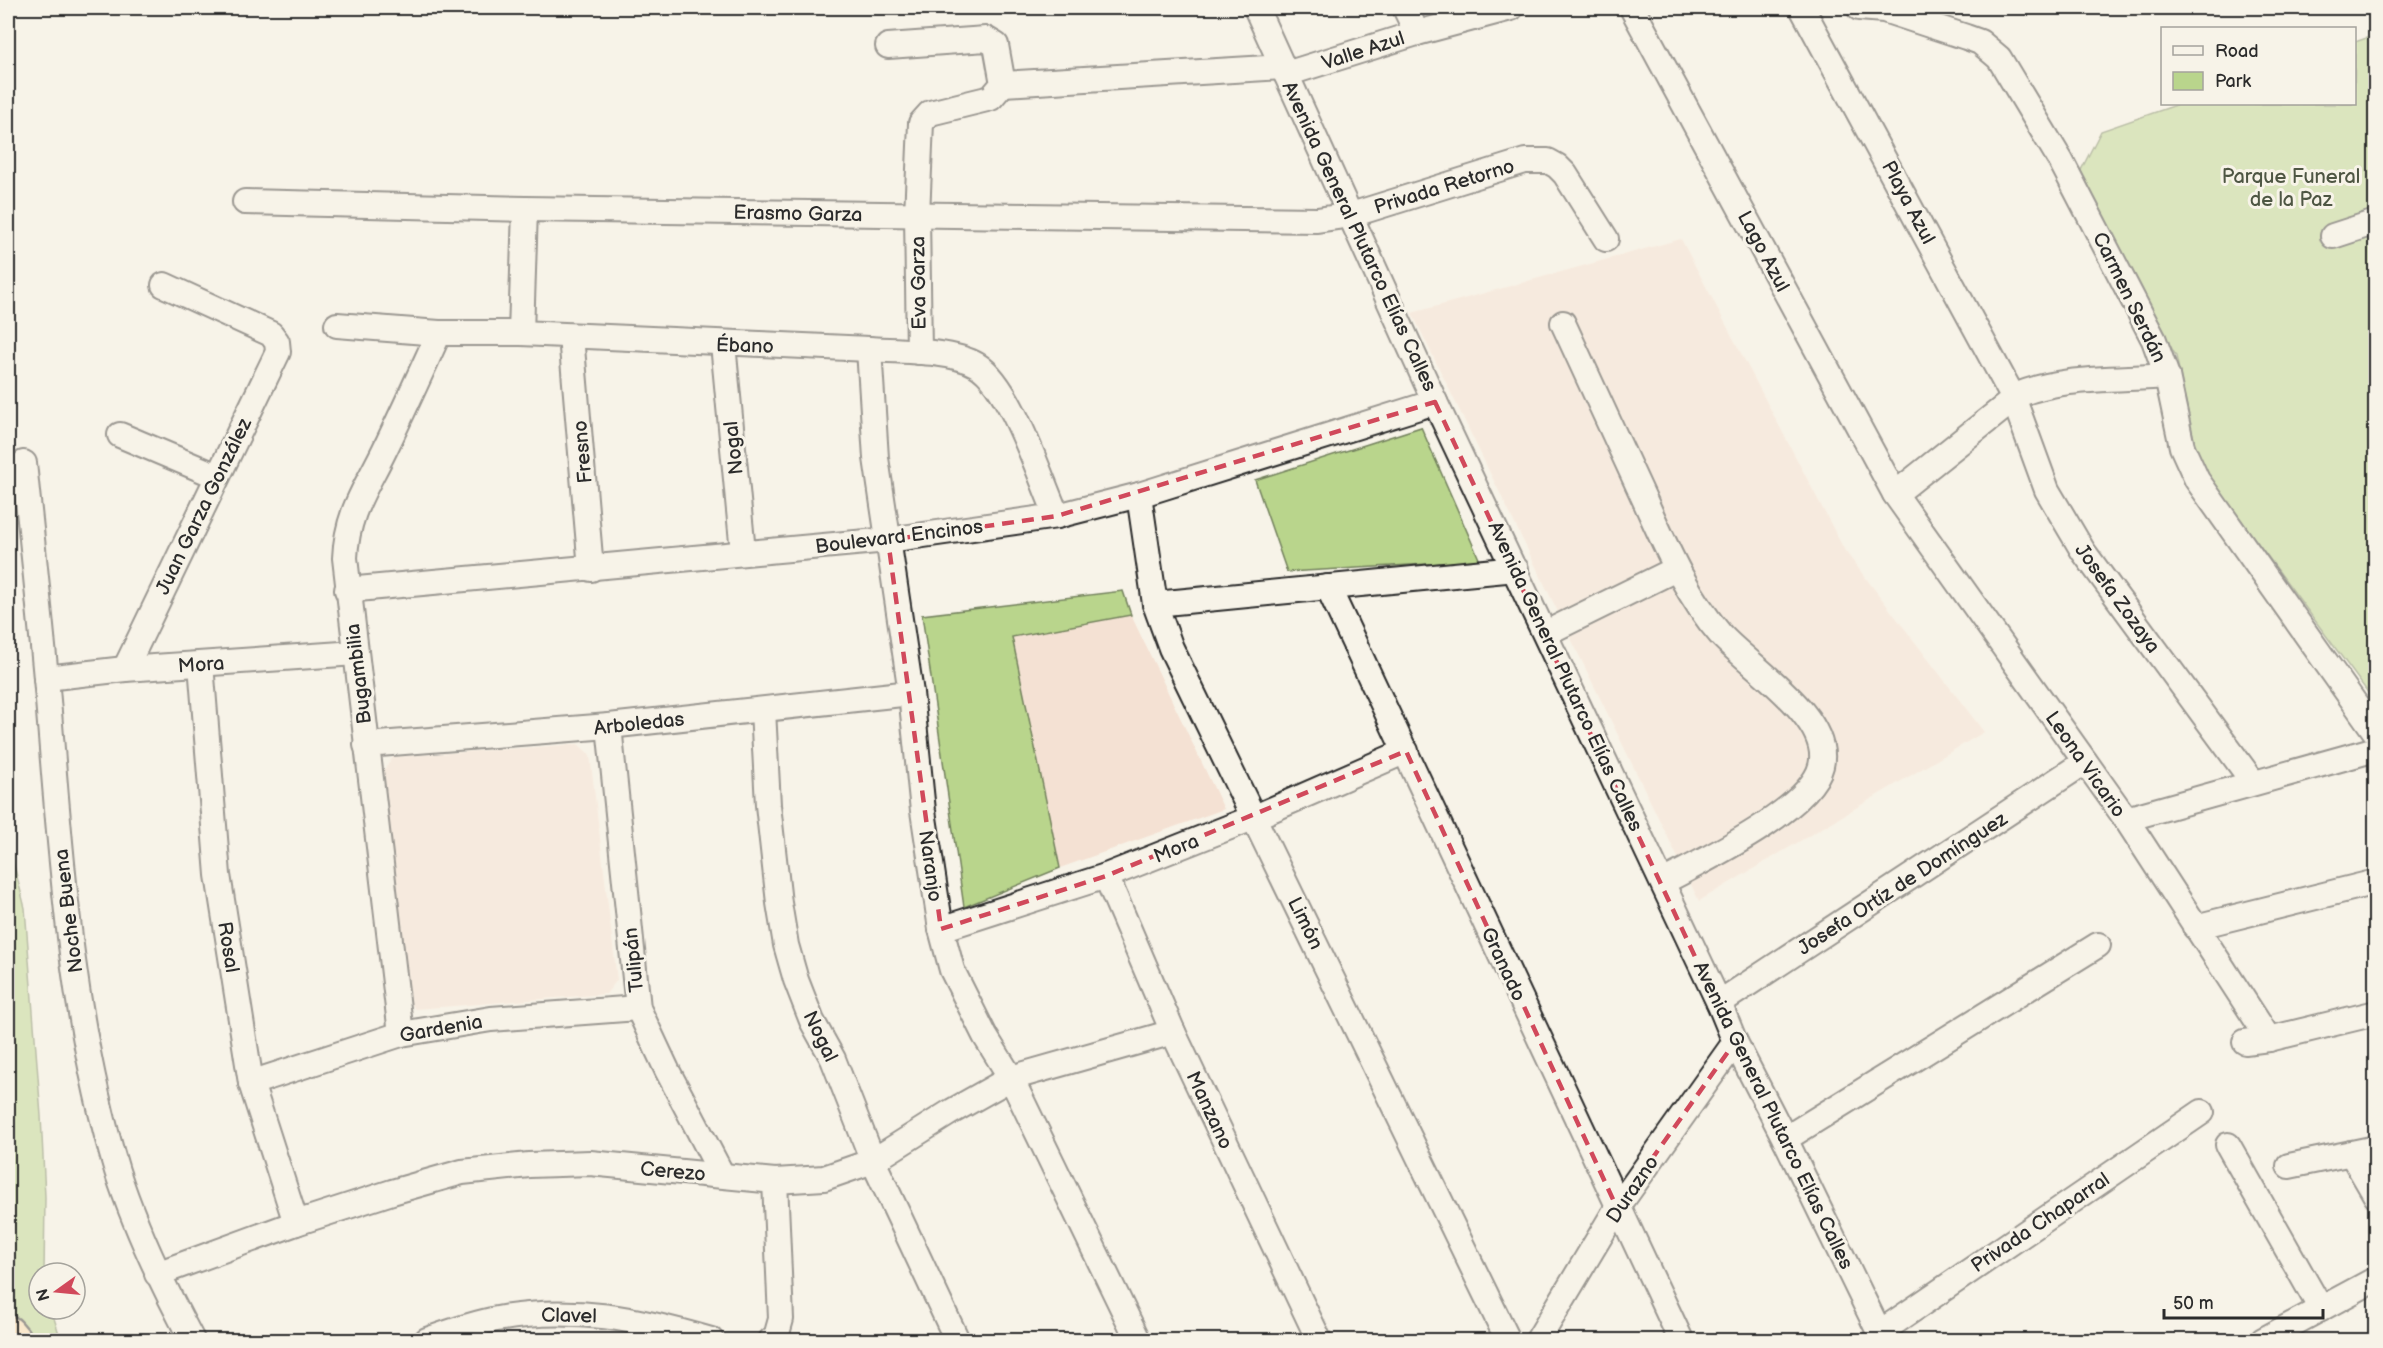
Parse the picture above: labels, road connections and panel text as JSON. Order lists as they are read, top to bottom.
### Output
{
  "streets": {
    "street": [
      "Valle Azul",
      "Privada Retorno",
      "Playa Azul",
      "Erasmo Garza",
      "Avenida General Plutarco Elías Calles",
      "Lago Azul",
      "Eva Garza",
      "Carmen Serdán",
      "Ébano",
      "Nogal",
      "Fresno",
      "Juan Garza González",
      "Boulevard Encinos",
      "Josefa Zozaya",
      "Mora",
      "Bugambilia",
      "Arboledas",
      "Leona Vicario",
      "Naranjo",
      "Josefa Ortíz de Domínguez",
      "Noche Buena",
      "Limón",
      "Rosal",
      "Tulipán",
      "Granado",
      "Gardenia",
      "Manzano",
      "Cerezo",
      "Durazno",
      "Privada Chaparral",
      "Clavel"
    ]
  },
  "crossings": [
    ["Valle Azul", "Avenida General Plutarco Elías Calles"],
    ["Valle Azul", "Eva Garza"],
    ["Privada Retorno", "Erasmo Garza"],
    ["Privada Retorno", "Avenida General Plutarco Elías Calles"],
    ["Playa Azul", "Josefa Zozaya"],
    ["Erasmo Garza", "Avenida General Plutarco Elías Calles"],
    ["Erasmo Garza", "Eva Garza"],
    ["Avenida General Plutarco Elías Calles", "Boulevard Encinos"],
    ["Avenida General Plutarco Elías Calles", "Josefa Ortíz de Domínguez"],
    ["Avenida General Plutarco Elías Calles", "Durazno"],
    ["Avenida General Plutarco Elías Calles", "Privada Chaparral"],
    ["Lago Azul", "Leona Vicario"],
    ["Eva Garza", "Ébano"],
    ["Ébano", "Nogal"],
    ["Ébano", "Fresno"],
    ["Ébano", "Boulevard Encinos"],
    ["Ébano", "Bugambilia"],
    ["Ébano", "Naranjo"],
    ["Nogal", "Boulevard Encinos"],
    ["Nogal", "Arboledas"],
    ["Nogal", "Cerezo"],
    ["Fresno", "Boulevard Encinos"],
    ["Juan Garza González", "Mora"],
    ["Boulevard Encinos", "Bugambilia"],
    ["Boulevard Encinos", "Naranjo"],
    ["Boulevard Encinos", "Limón"],
    ["Mora", "Bugambilia"],
    ["Mora", "Naranjo"],
    ["Mora", "Noche Buena"],
    ["Mora", "Limón"],
    ["Mora", "Rosal"],
    ["Mora", "Granado"],
    ["Mora", "Manzano"],
    ["Bugambilia", "Arboledas"],
    ["Bugambilia", "Gardenia"],
    ["Arboledas", "Naranjo"],
    ["Arboledas", "Tulipán"],
    ["Leona Vicario", "Josefa Ortíz de Domínguez"],
    ["Naranjo", "Cerezo"],
    ["Noche Buena", "Cerezo"],
    ["Rosal", "Gardenia"],
    ["Rosal", "Cerezo"],
    ["Tulipán", "Gardenia"],
    ["Tulipán", "Cerezo"],
    ["Granado", "Durazno"],
    ["Manzano", "Cerezo"]
  ],
  "parks": ["Parque Funeral de la Paz"],
  "legend": ["Road", "Park"],
  "scale_bar": "50 m",
  "north": "left"
}
